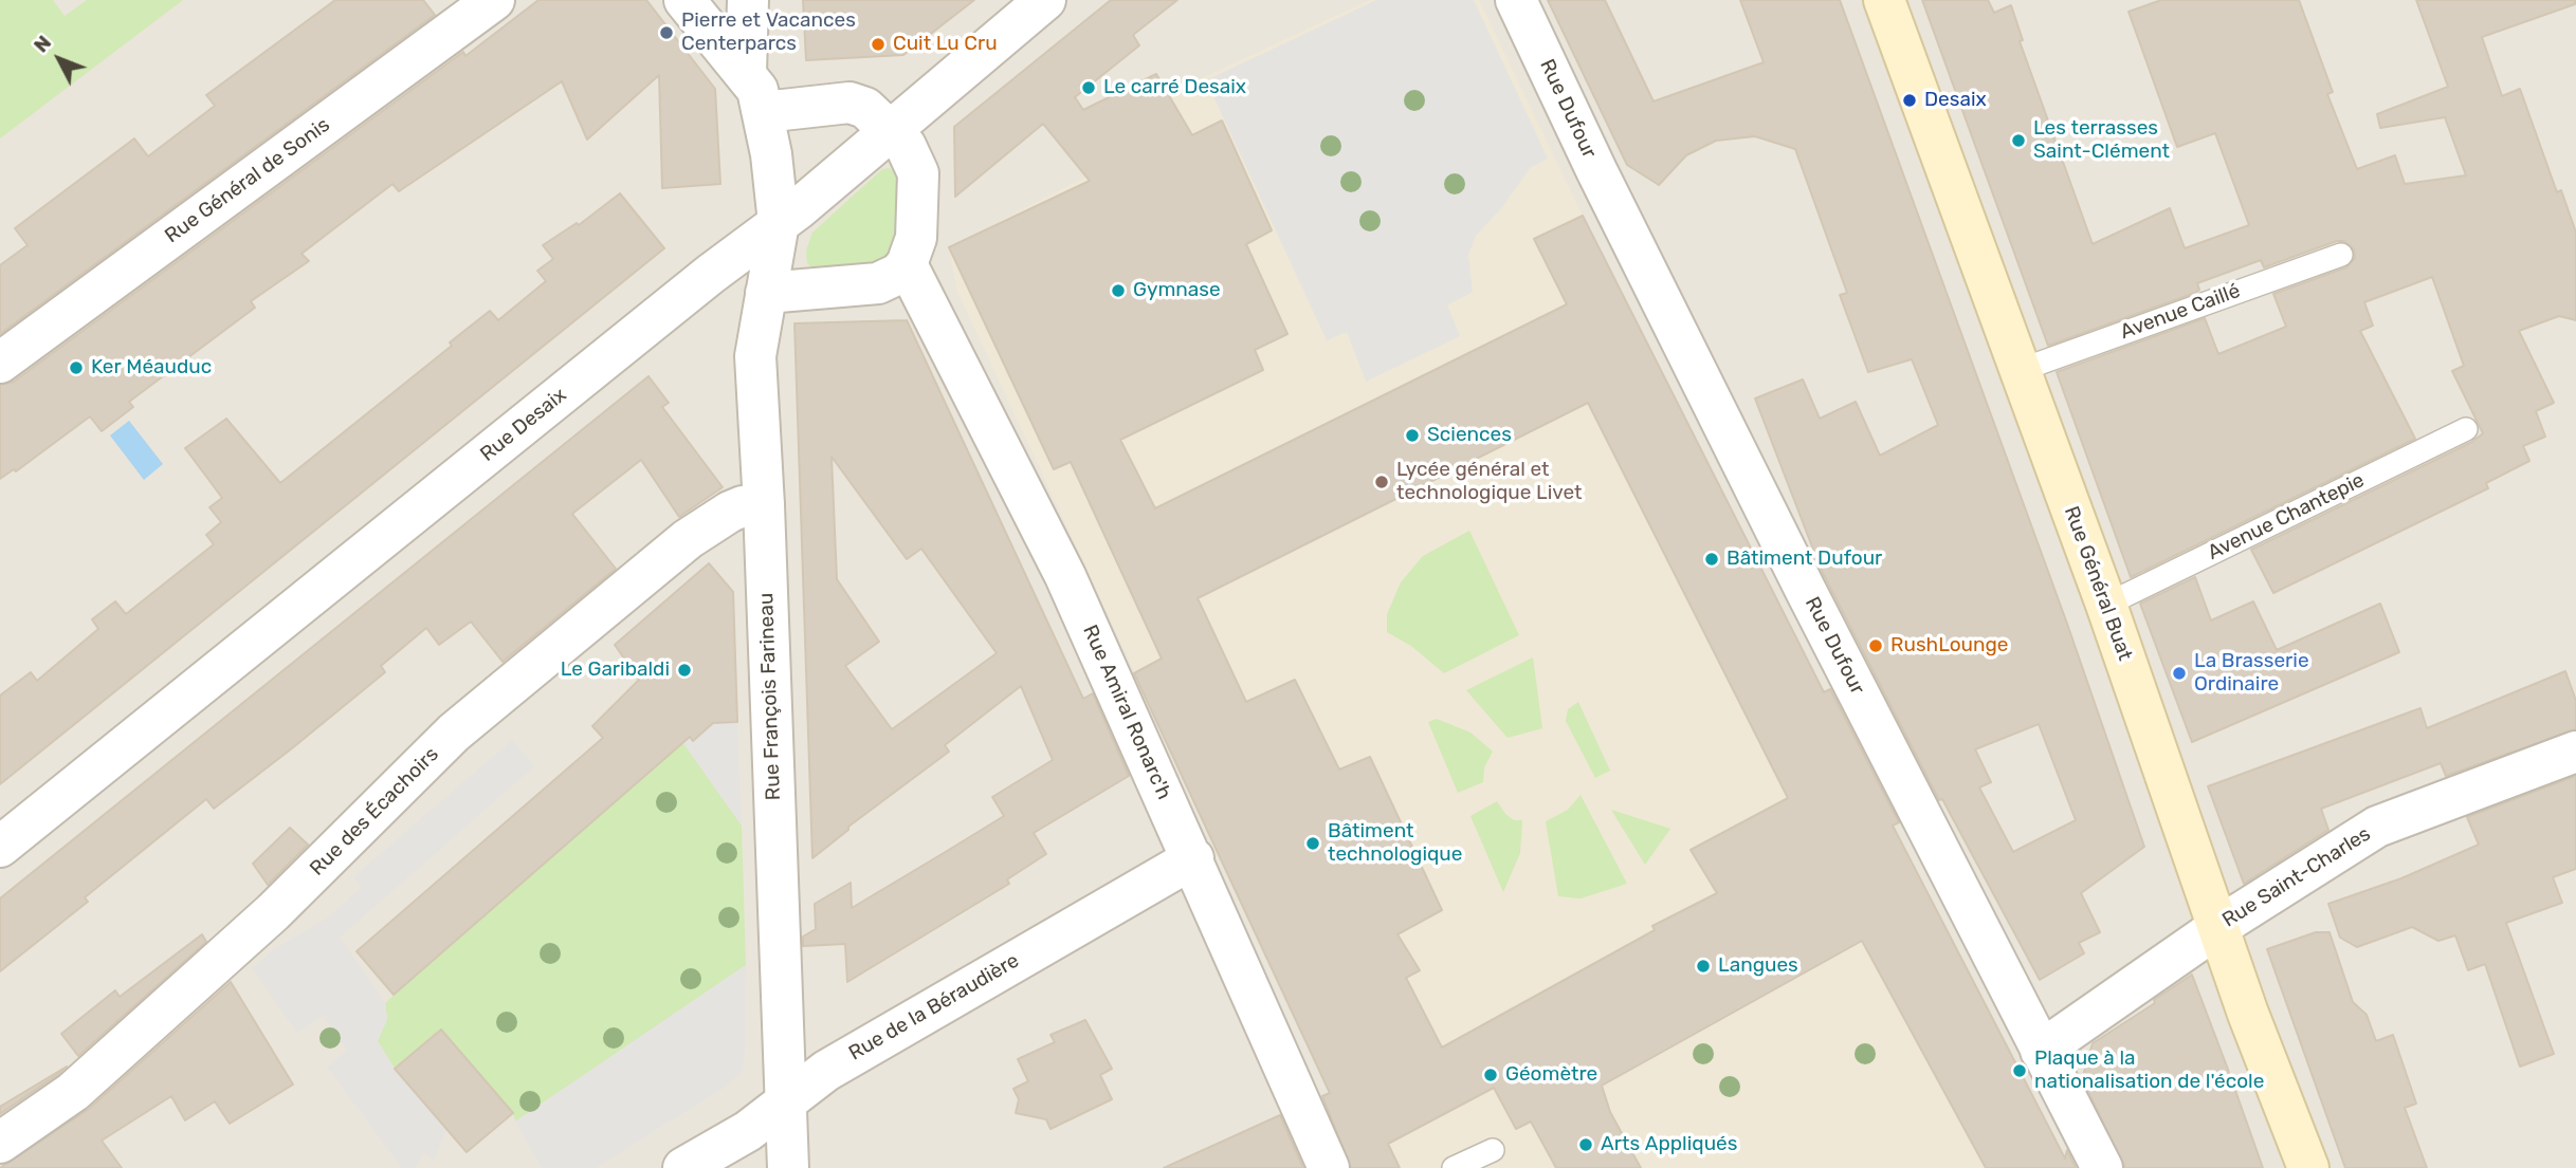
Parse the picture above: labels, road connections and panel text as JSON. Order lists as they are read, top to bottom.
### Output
{
  "streets": {
    "main road": ["Rue Général Buat"],
    "street": [
      "Rue Dufour",
      "Rue Général de Sonis",
      "Rue Desaix",
      "Rue François Farineau",
      "Rue Amiral Ronarc'h",
      "Rue des Écachoirs",
      "Rue Saint-Charles",
      "Rue de la Béraudière"
    ],
    "lane": ["Avenue Caillé", "Avenue Chantepie"]
  },
  "crossings": [
    ["Rue Dufour", "Rue Saint-Charles"],
    ["Avenue Caillé", "Rue Général Buat"],
    ["Rue Desaix", "Rue François Farineau"],
    ["Avenue Chantepie", "Rue Général Buat"],
    ["Rue Général Buat", "Rue Saint-Charles"],
    ["Rue François Farineau", "Rue des Écachoirs"],
    ["Rue François Farineau", "Rue de la Béraudière"],
    ["Rue Amiral Ronarc'h", "Rue de la Béraudière"]
  ],
  "places": [
    "Pierre et Vacances Centerparcs",
    "Cuit Lu Cru",
    "Le carré Desaix",
    "Desaix",
    "Les terrasses Saint-Clément",
    "Gymnase",
    "Ker Méauduc",
    "Sciences",
    "Lycée général et technologique Livet",
    "Bâtiment Dufour",
    "RushLounge",
    "Le Garibaldi",
    "La Brasserie Ordinaire",
    "Bâtiment technologique",
    "Langues",
    "Plaque à la nationalisation de l'école",
    "Géomètre",
    "Arts Appliqués"
  ],
  "north": "top left"
}
